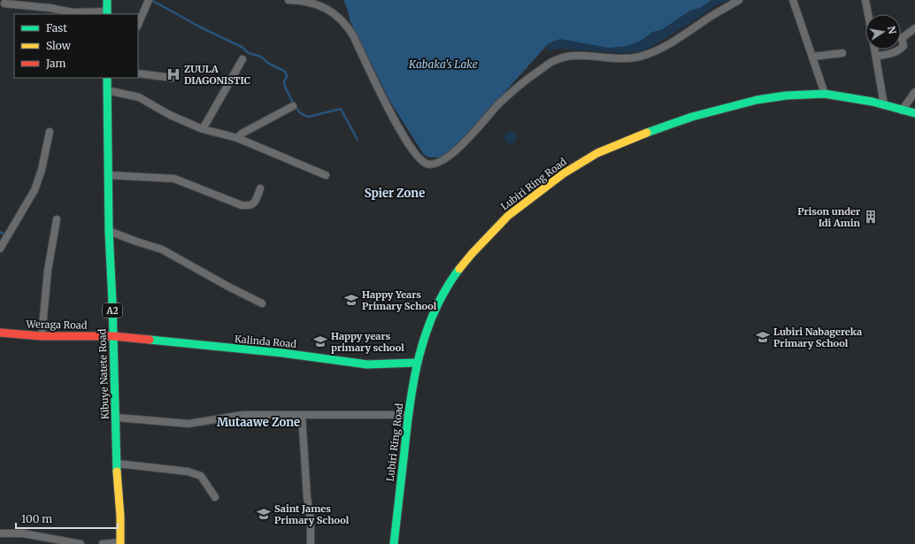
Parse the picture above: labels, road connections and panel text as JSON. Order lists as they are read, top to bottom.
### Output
{
  "streets": {
    "main road": [
      "Lubiri Ring Road",
      "A2",
      "Weraga Road",
      "Kalinda Road",
      "Kibuye Natete Road"
    ]
  },
  "crossings": [
    ["Lubiri Ring Road", "Kalinda Road"],
    ["Weraga Road", "Kalinda Road"],
    ["Weraga Road", "Kibuye Natete Road"],
    ["Kalinda Road", "Kibuye Natete Road"]
  ],
  "districts": ["Spier Zone", "Mutaawe Zone"],
  "water": ["Kabaka's Lake"],
  "places": {
    "hospital": ["ZUULA DIAGONISTIC"],
    "building": ["Prison under Idi Amin"],
    "school or university": [
      "Happy Years Primary School",
      "Lubiri Nabagereka Primary School",
      "Happy years primary school",
      "Saint James Primary School"
    ]
  },
  "legend": ["Fast", "Slow", "Jam"],
  "scale_bar": "100 m",
  "north": "right"
}
